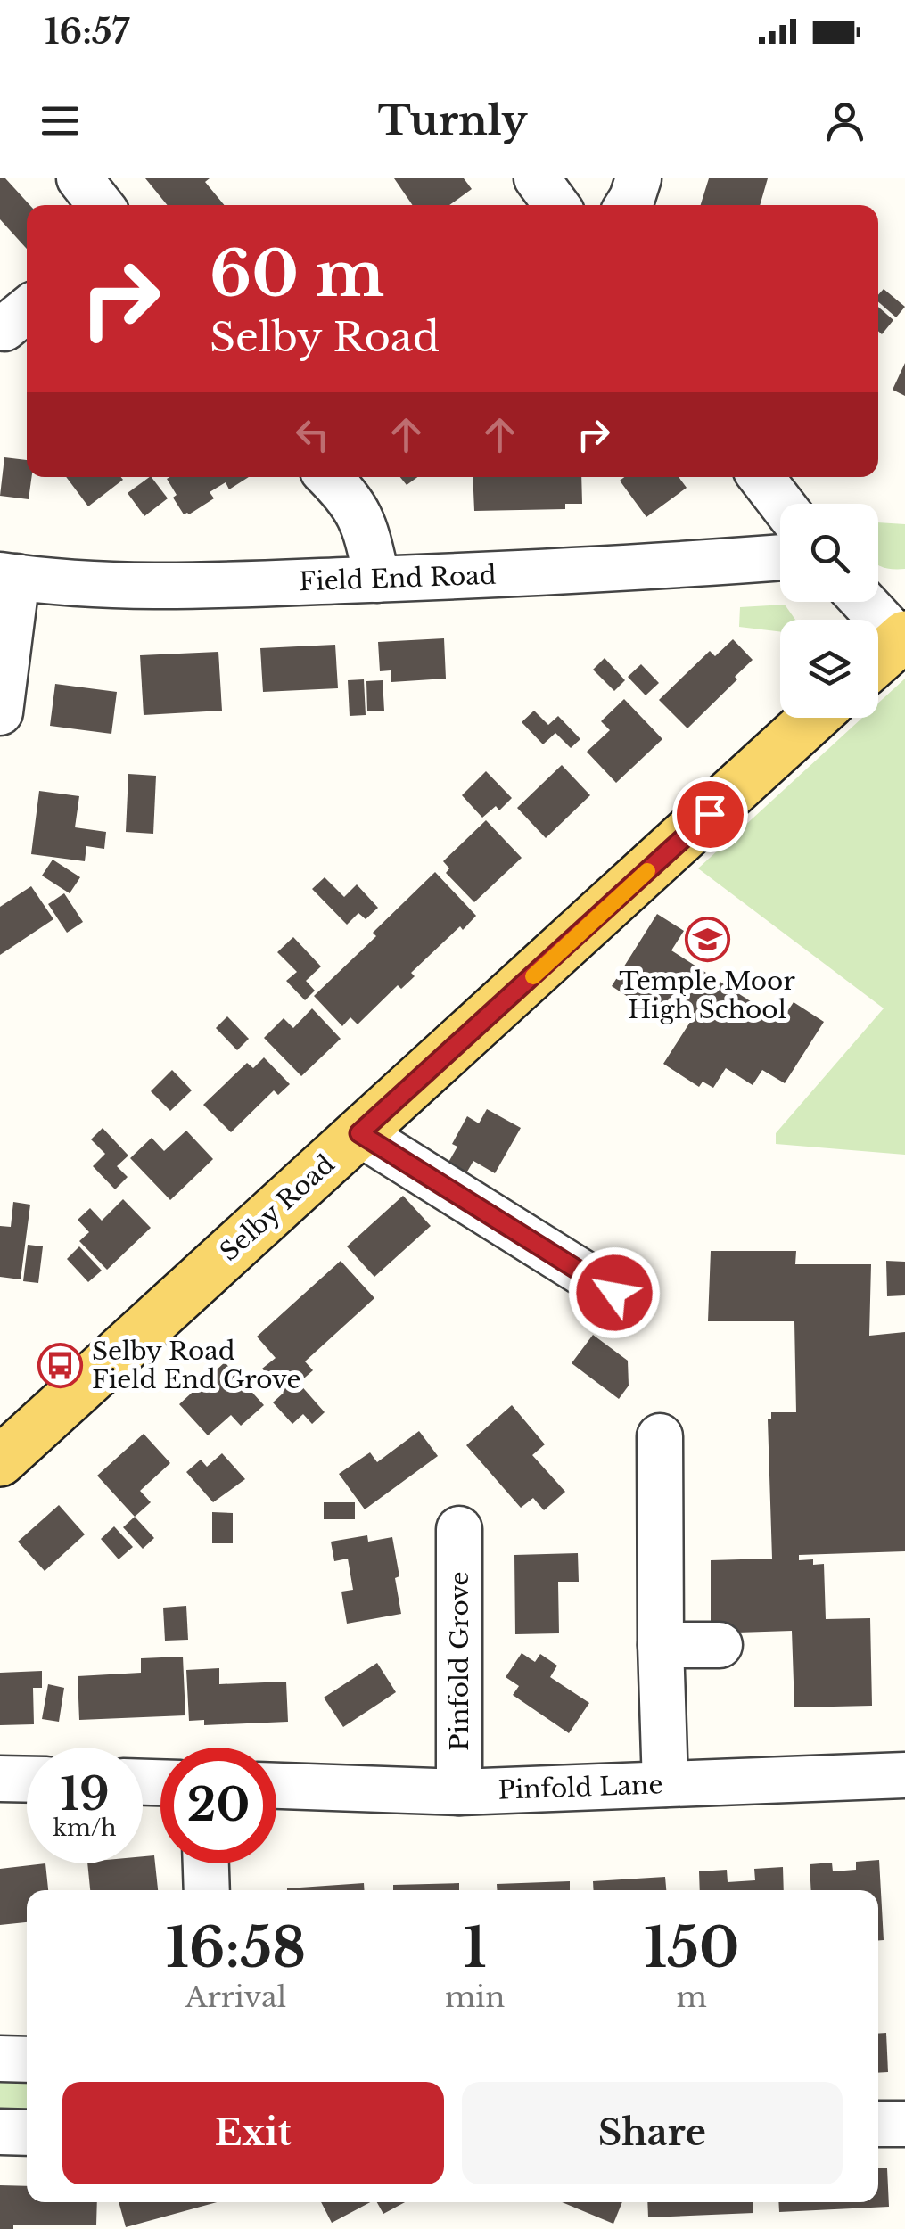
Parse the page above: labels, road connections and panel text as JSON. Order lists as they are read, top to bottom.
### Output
{
  "streets": {
    "main road": ["Selby Road"],
    "street": ["Field End Road", "Pinfold Grove", "Pinfold Lane"]
  },
  "crossings": [
    ["Pinfold Grove", "Pinfold Lane"]
  ],
  "places": {
    "school or university": ["Temple Moor High School"],
    "bus stop": ["Selby Road Field End Grove"]
  },
  "page": {
    "status": "16:57",
    "header": "Turnly",
    "turn": ["60 m", "Selby Road"],
    "speed": "19 km/h",
    "limit": "20",
    "eta": [
      "16:58",
      "Arrival",
      "1",
      "min",
      "150",
      "m"
    ],
    "buttons": ["Exit", "Share"]
  }
}
